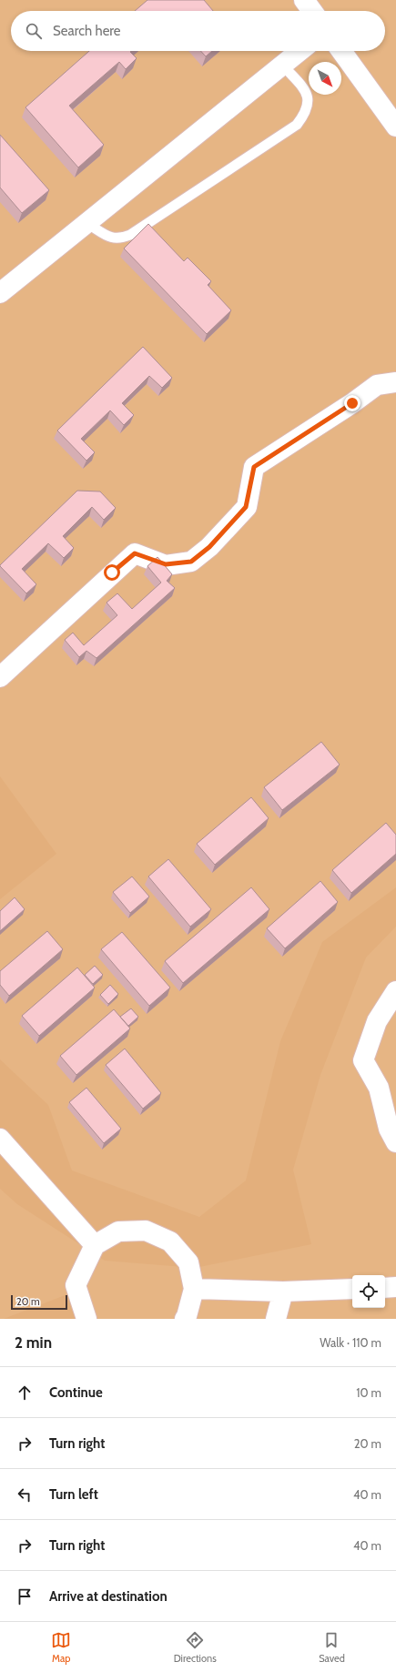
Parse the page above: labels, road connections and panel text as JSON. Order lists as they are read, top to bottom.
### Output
{
  "scale_bar": "20 m",
  "north": "bottom right",
  "page": {
    "search": "Search here",
    "scale": "20 m",
    "heading": ["2 min", "Walk · 110 m"],
    "list": [
      ["Continue", "10 m"],
      ["Turn right", "20 m"],
      ["Turn left", "40 m"],
      ["Turn right", "40 m"],
      "Arrive at destination"
    ],
    "nav": ["Map", "Directions", "Saved"]
  }
}
